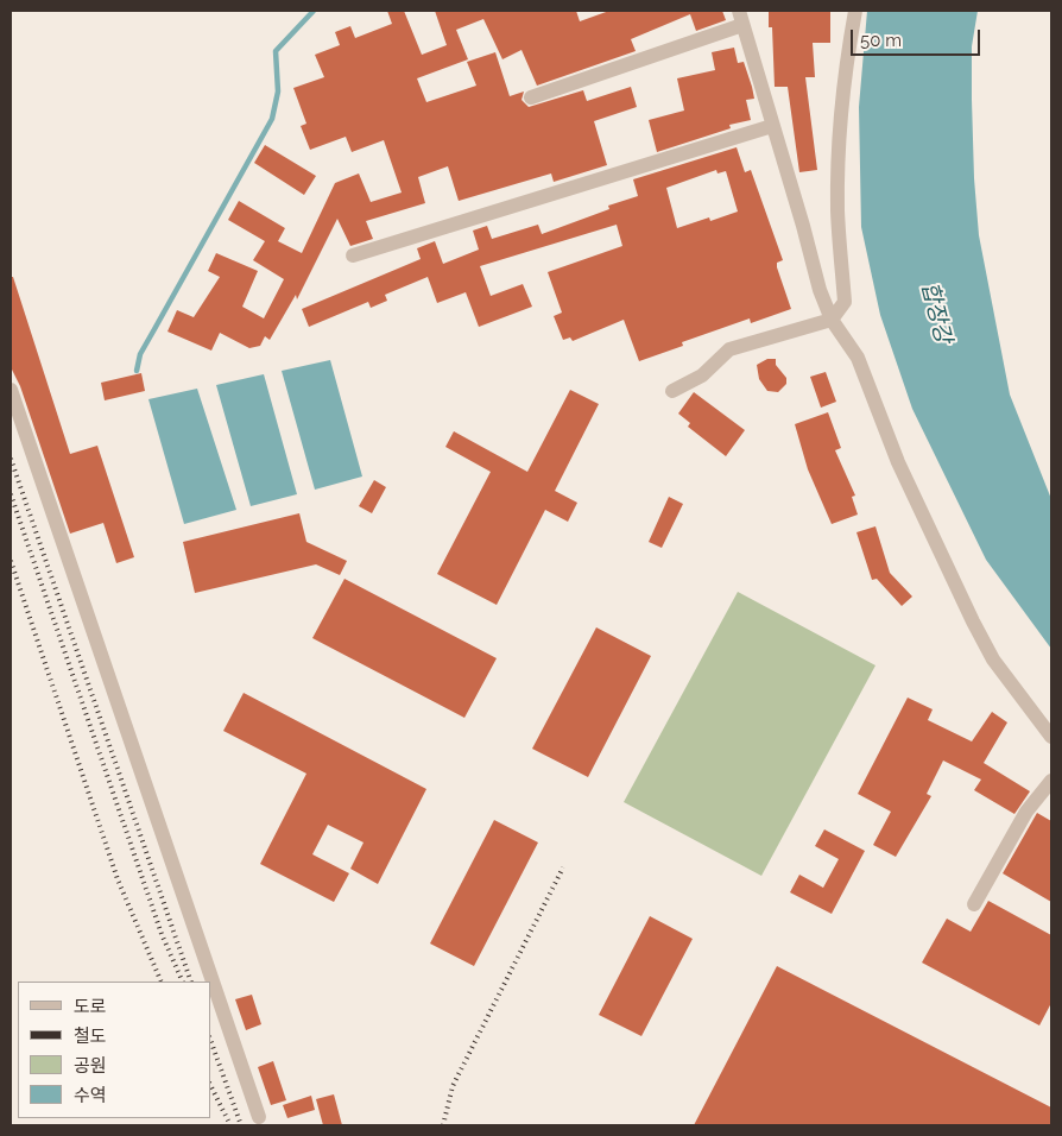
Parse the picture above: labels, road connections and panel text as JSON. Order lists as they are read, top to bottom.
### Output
{
  "water": ["합장강"],
  "legend": [
    "도로",
    "철도",
    "공원",
    "수역"
  ],
  "scale_bar": "50 m"
}
